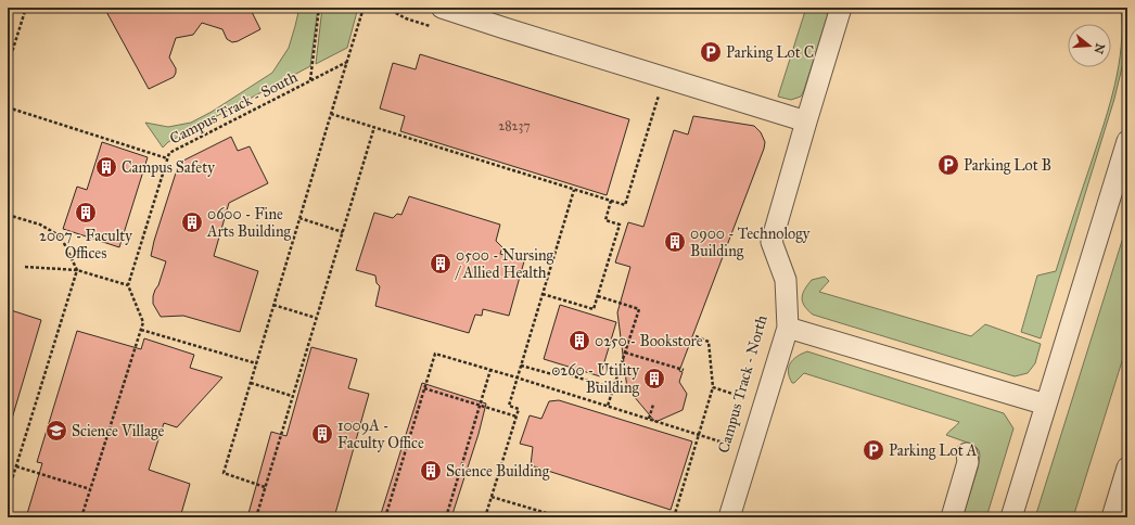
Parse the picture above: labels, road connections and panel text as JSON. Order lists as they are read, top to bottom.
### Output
{
  "streets": {
    "path": ["Campus Track - South"]
  },
  "places": {
    "parking": ["Parking Lot C", "Parking Lot B", "Parking Lot A"],
    "building": [
      "Campus Safety",
      "2007 - Faculty Offices",
      "0600 - Fine Arts Building",
      "0900 - Technology Building",
      "0500 - Nursing / Allied Health",
      "0250 - Bookstore",
      "0260 - Utility Building",
      "1009A - Faculty Office",
      "Science Building"
    ],
    "school or university": ["Science Village"]
  },
  "house_numbers": ["28237"],
  "north": "right"
}
